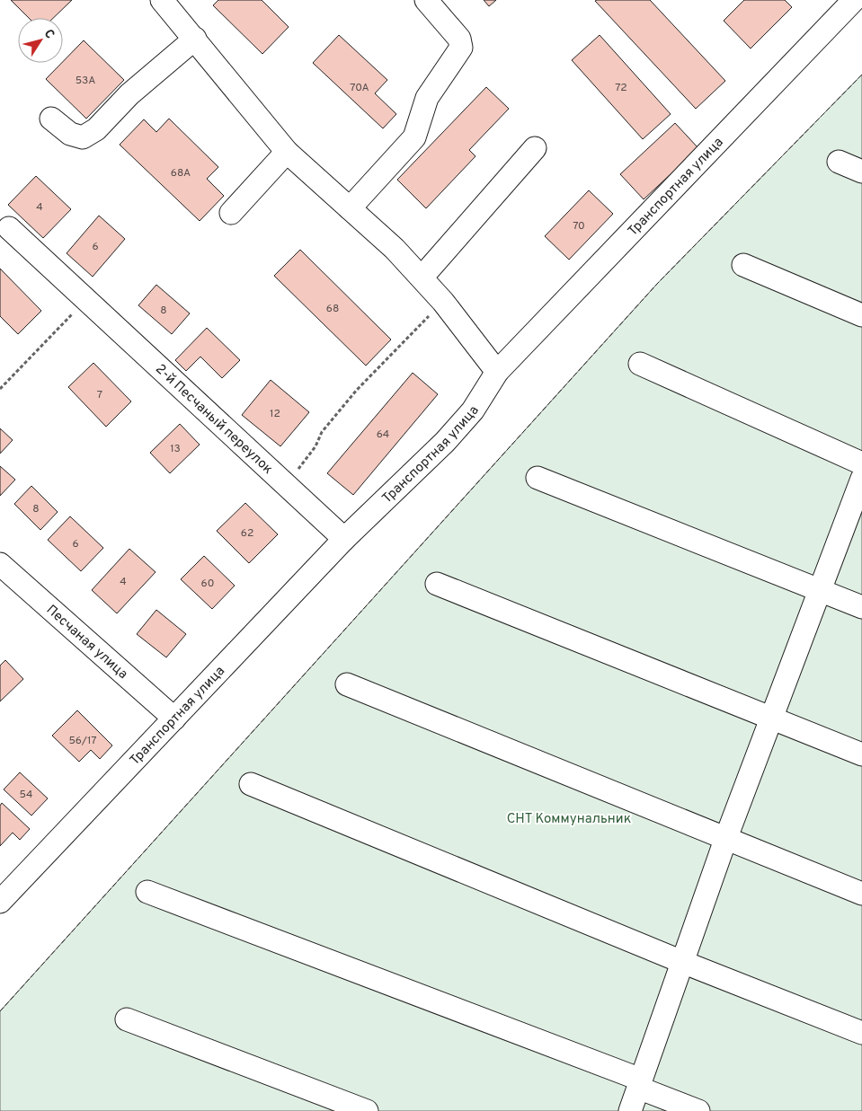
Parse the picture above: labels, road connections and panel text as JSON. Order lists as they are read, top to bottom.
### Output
{
  "streets": {
    "street": ["Транспортная улица", "2-й Песчаный переулок", "Песчаная улица"]
  },
  "crossings": [
    ["Транспортная улица", "2-й Песчаный переулок"],
    ["Транспортная улица", "Песчаная улица"]
  ],
  "parks": ["СНТ Коммунальник"],
  "house_numbers": [
    "53А",
    "70А",
    "72",
    "68А",
    "4",
    "70",
    "6",
    "68",
    "8",
    "7",
    "12",
    "64",
    "13",
    "8",
    "62",
    "6",
    "4",
    "60",
    "56/17",
    "54"
  ],
  "north": "top right"
}
